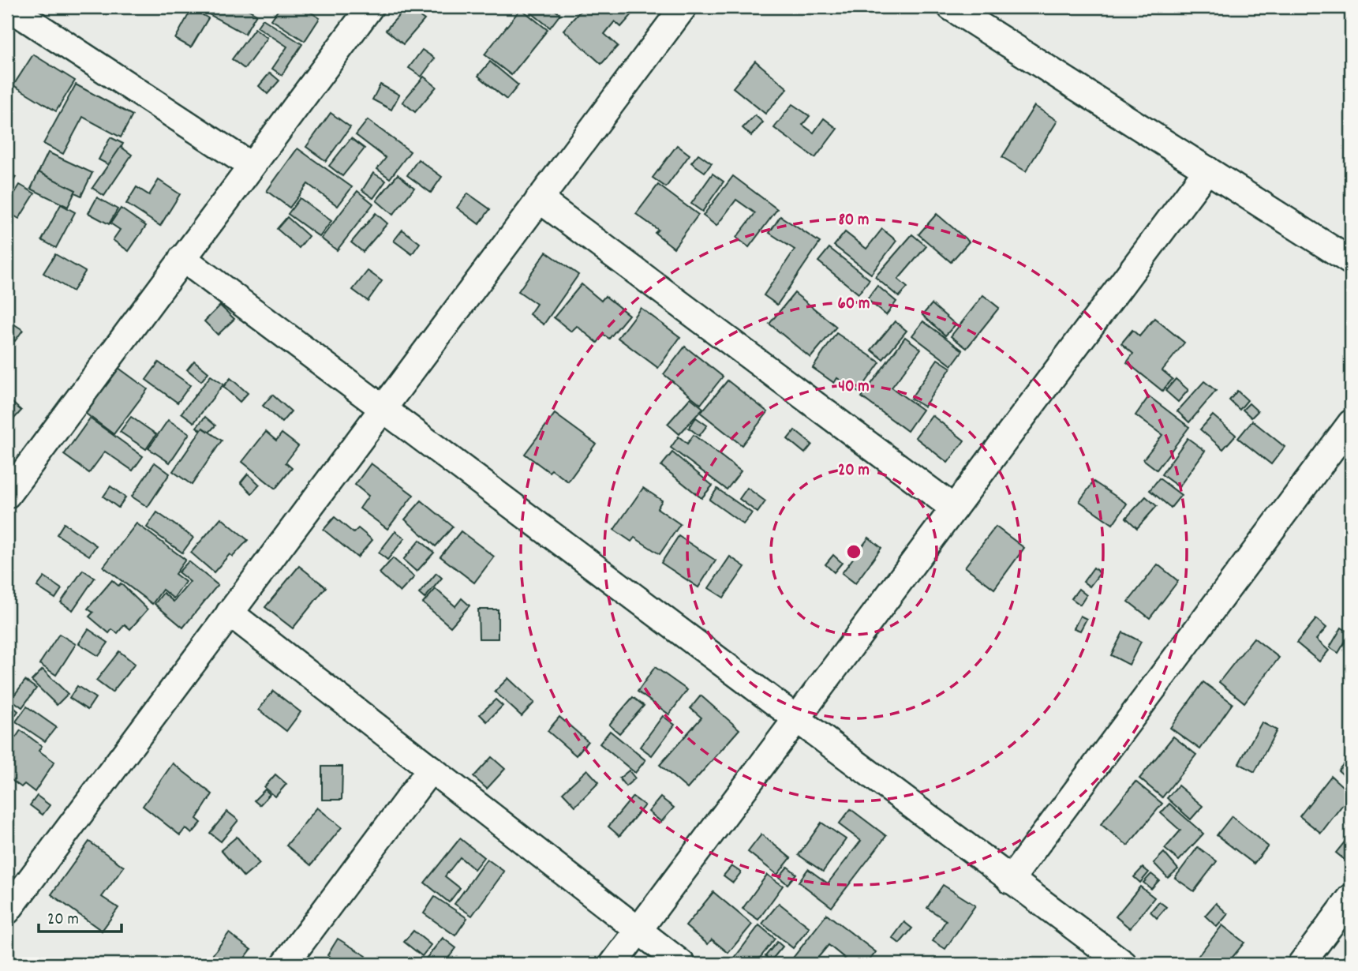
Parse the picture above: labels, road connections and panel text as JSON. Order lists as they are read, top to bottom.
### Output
{
  "scale_bar": "20 m",
  "rings": [
    "80 m",
    "60 m",
    "40 m",
    "20 m"
  ]
}
